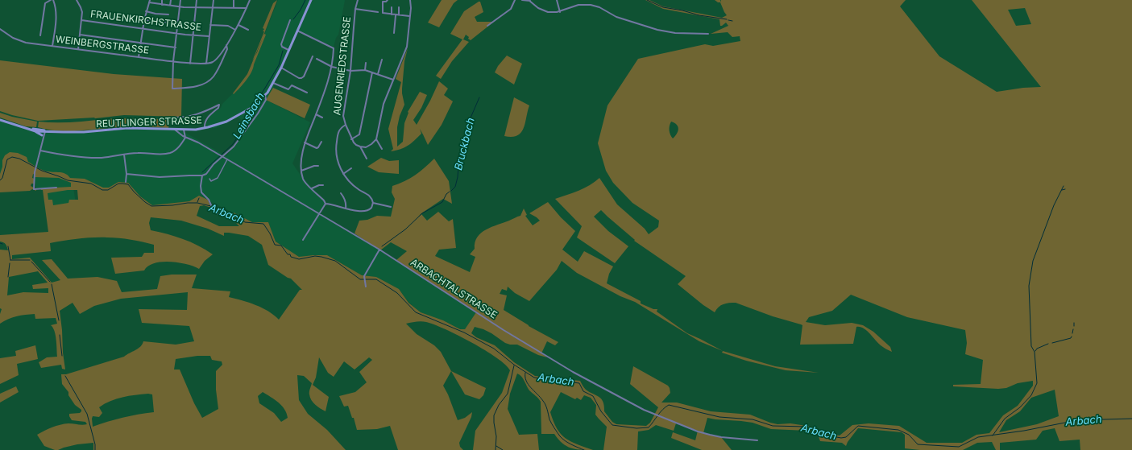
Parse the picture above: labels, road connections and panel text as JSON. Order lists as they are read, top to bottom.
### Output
{
  "streets": {
    "main road": ["REUTLINGER STRASSE"],
    "street": [
      "FRAUENKIRCHSTRASSE",
      "WEINBERGSTRASSE",
      "AUGENRIEDSTRASSE",
      "ARBACHTALSTRASSE"
    ]
  },
  "crossings": [
    ["REUTLINGER STRASSE", "ARBACHTALSTRASSE"]
  ],
  "water": ["Leinsbach", "Bruckbach", "Arbach"]
}
